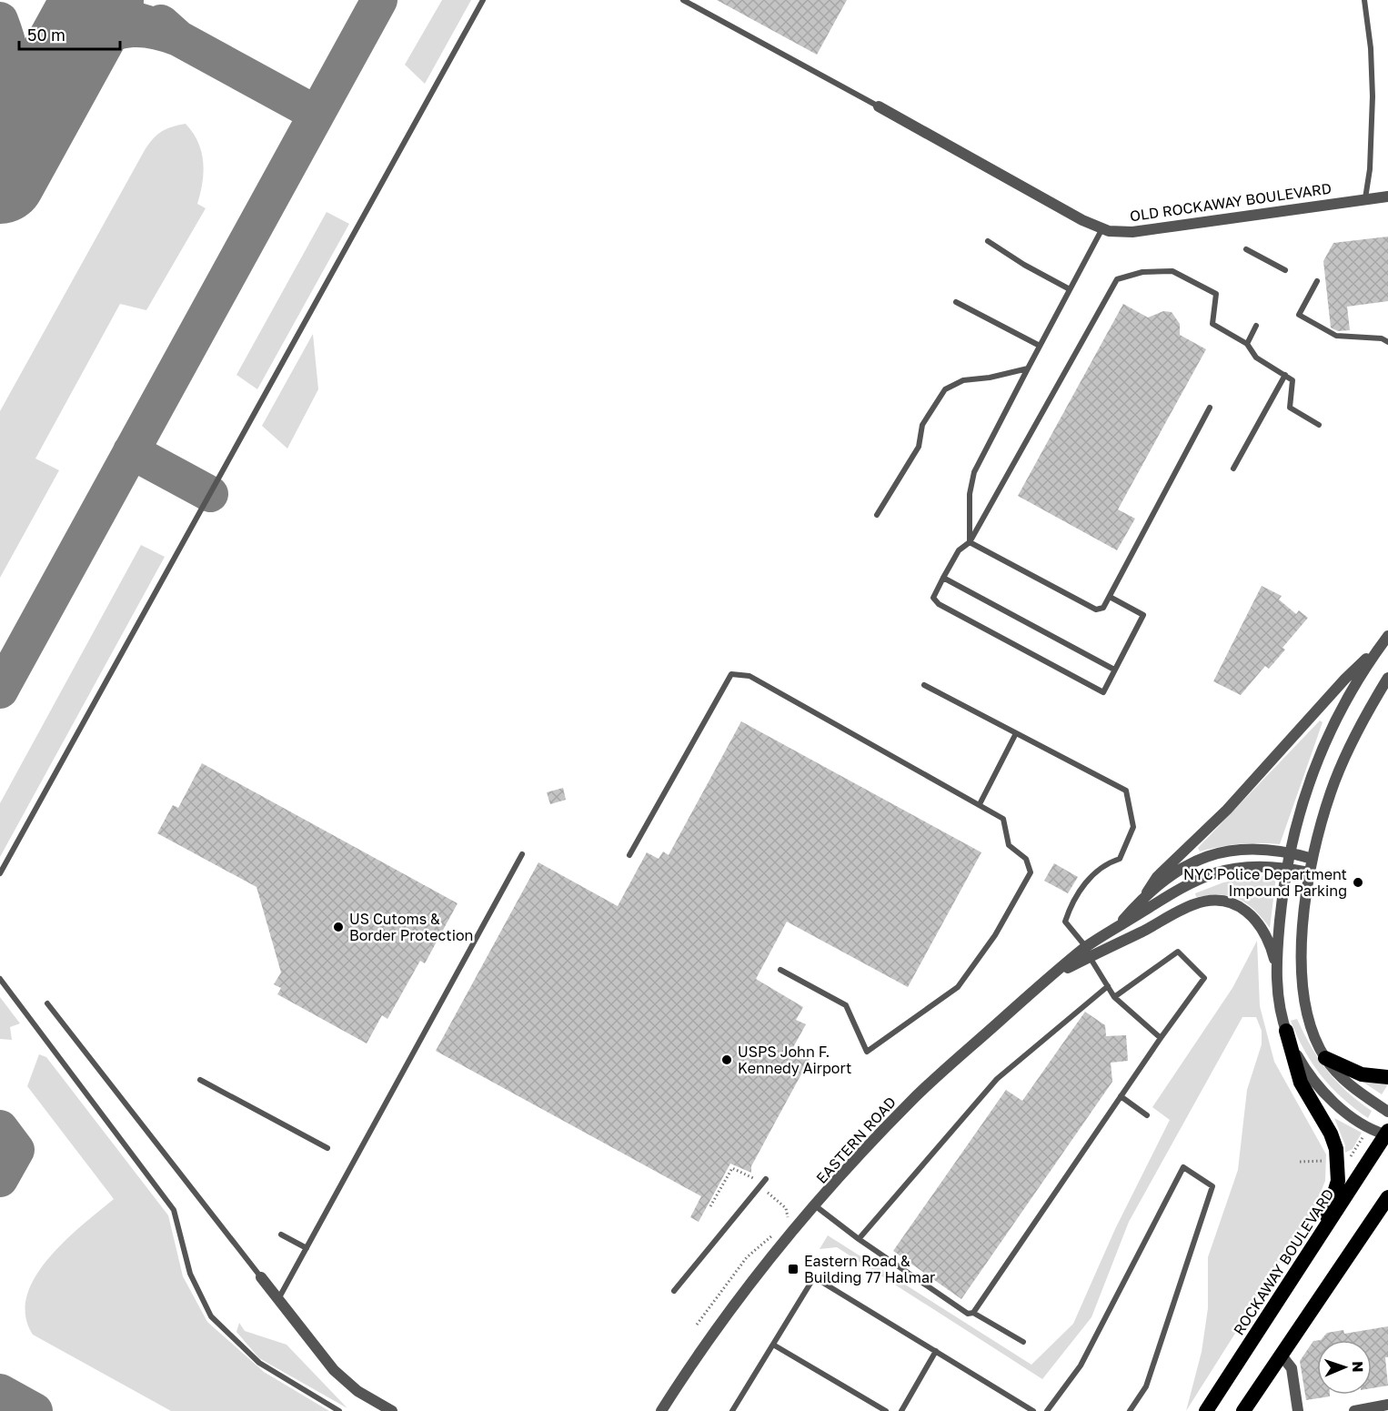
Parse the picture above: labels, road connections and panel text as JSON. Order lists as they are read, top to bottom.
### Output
{
  "streets": {
    "highway": ["ROCKAWAY BOULEVARD"],
    "street": ["OLD ROCKAWAY BOULEVARD", "EASTERN ROAD"]
  },
  "places": {
    "other": ["NYC Police Department Impound Parking", "US Cutoms & Border Protection", "USPS John F. Kennedy Airport"],
    "transit": ["Eastern Road & Building 77 Halmar"]
  },
  "scale_bar": "50 m",
  "north": "right"
}
